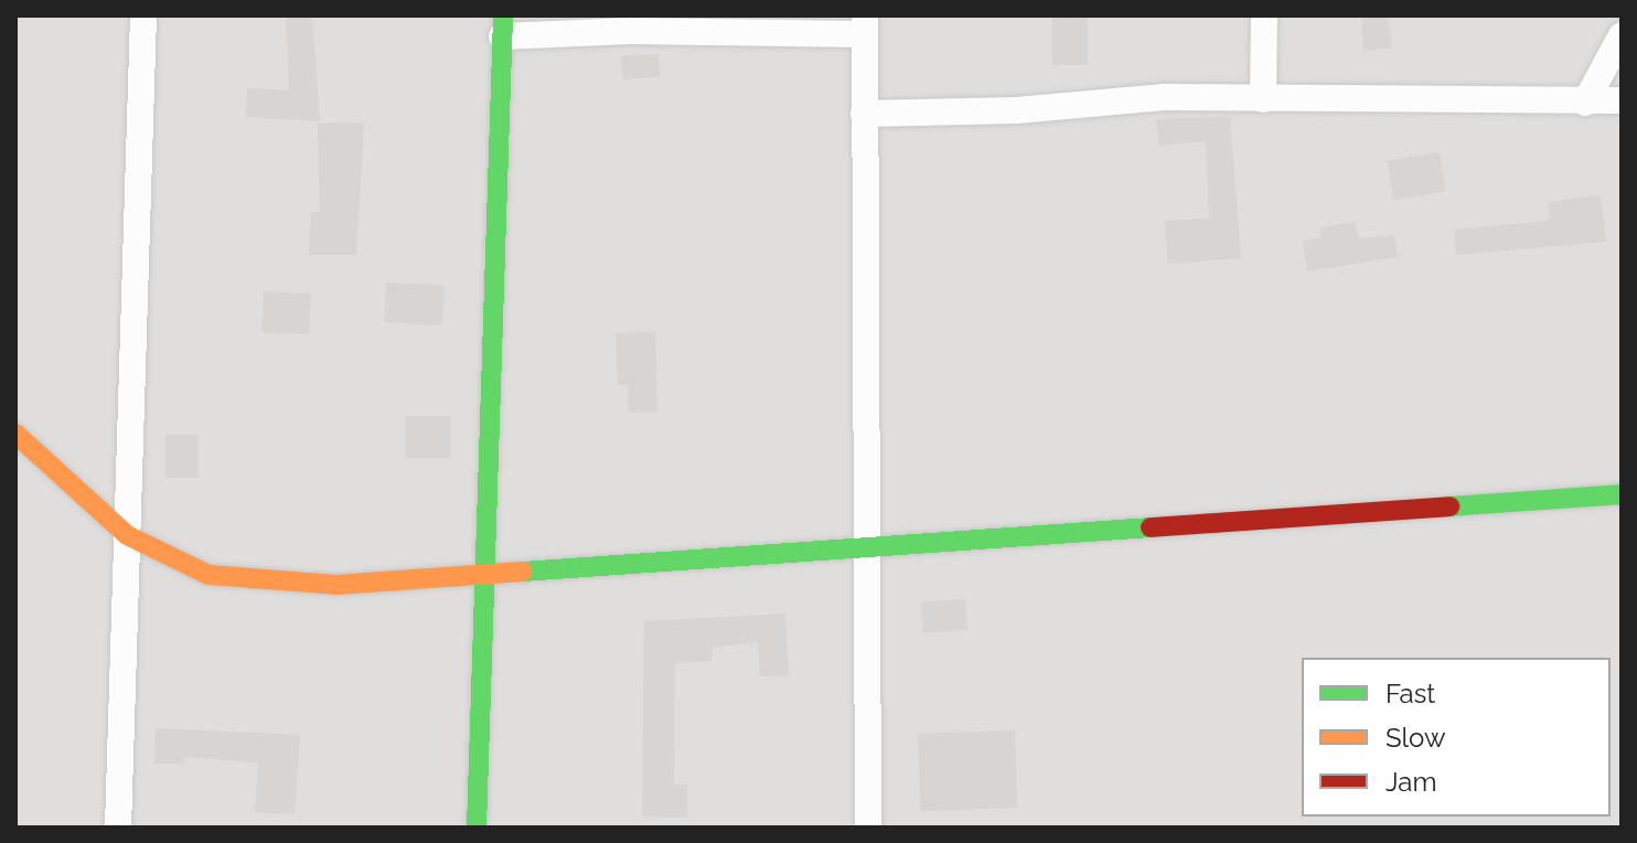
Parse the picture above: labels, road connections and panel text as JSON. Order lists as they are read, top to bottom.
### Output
{
  "legend": ["Fast", "Slow", "Jam"]
}
